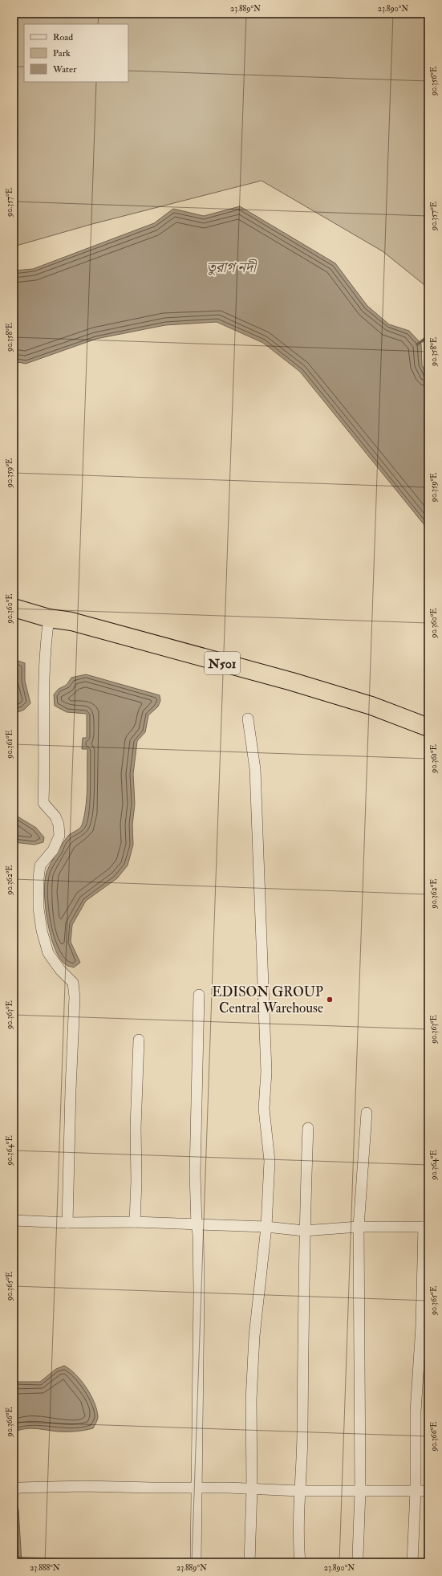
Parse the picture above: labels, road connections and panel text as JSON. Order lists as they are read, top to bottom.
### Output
{
  "streets": {
    "highway": ["N501"]
  },
  "water": ["তুরাগ নদী"],
  "places": ["EDISON GROUP Central Warehouse"],
  "legend": ["Road", "Park", "Water"],
  "coordinates": [
    "23.889°N",
    "23.890°N",
    "90.356°E",
    "90.357°E",
    "90.358°E",
    "90.359°E",
    "90.360°E",
    "90.361°E",
    "90.362°E",
    "90.363°E",
    "90.364°E",
    "90.365°E",
    "90.366°E",
    "23.888°N"
  ]
}
